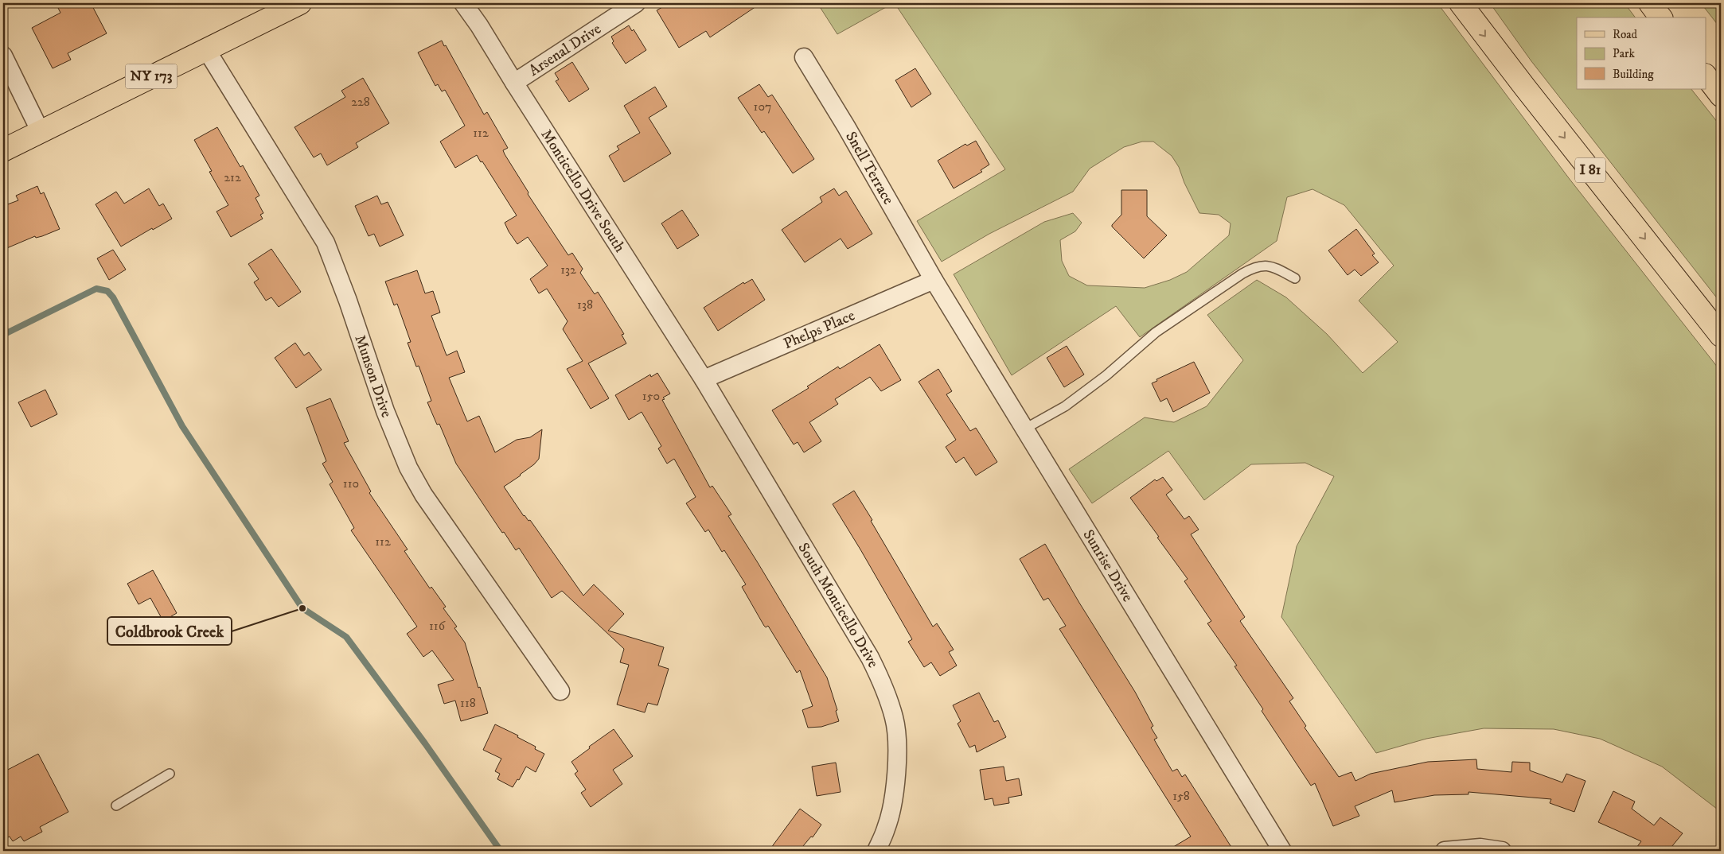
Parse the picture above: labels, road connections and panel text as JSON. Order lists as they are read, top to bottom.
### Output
{
  "streets": {
    "main road": ["NY 173", "I 81"],
    "street": [
      "Arsenal Drive",
      "Snell Terrace",
      "Monticello Drive South",
      "Phelps Place",
      "Munson Drive",
      "Sunrise Drive",
      "South Monticello Drive"
    ]
  },
  "crossings": [
    ["Arsenal Drive", "Monticello Drive South"],
    ["NY 173", "Munson Drive"],
    ["Snell Terrace", "Phelps Place"],
    ["Snell Terrace", "Sunrise Drive"],
    ["Monticello Drive South", "Phelps Place"],
    ["Monticello Drive South", "South Monticello Drive"],
    ["Phelps Place", "Sunrise Drive"],
    ["Phelps Place", "South Monticello Drive"]
  ],
  "places": ["Coldbrook Creek"],
  "house_numbers": [
    "228",
    "107",
    "112",
    "212",
    "132",
    "138",
    "150",
    "110",
    "112",
    "116",
    "118",
    "158"
  ],
  "legend": ["Road", "Park", "Building"]
}
